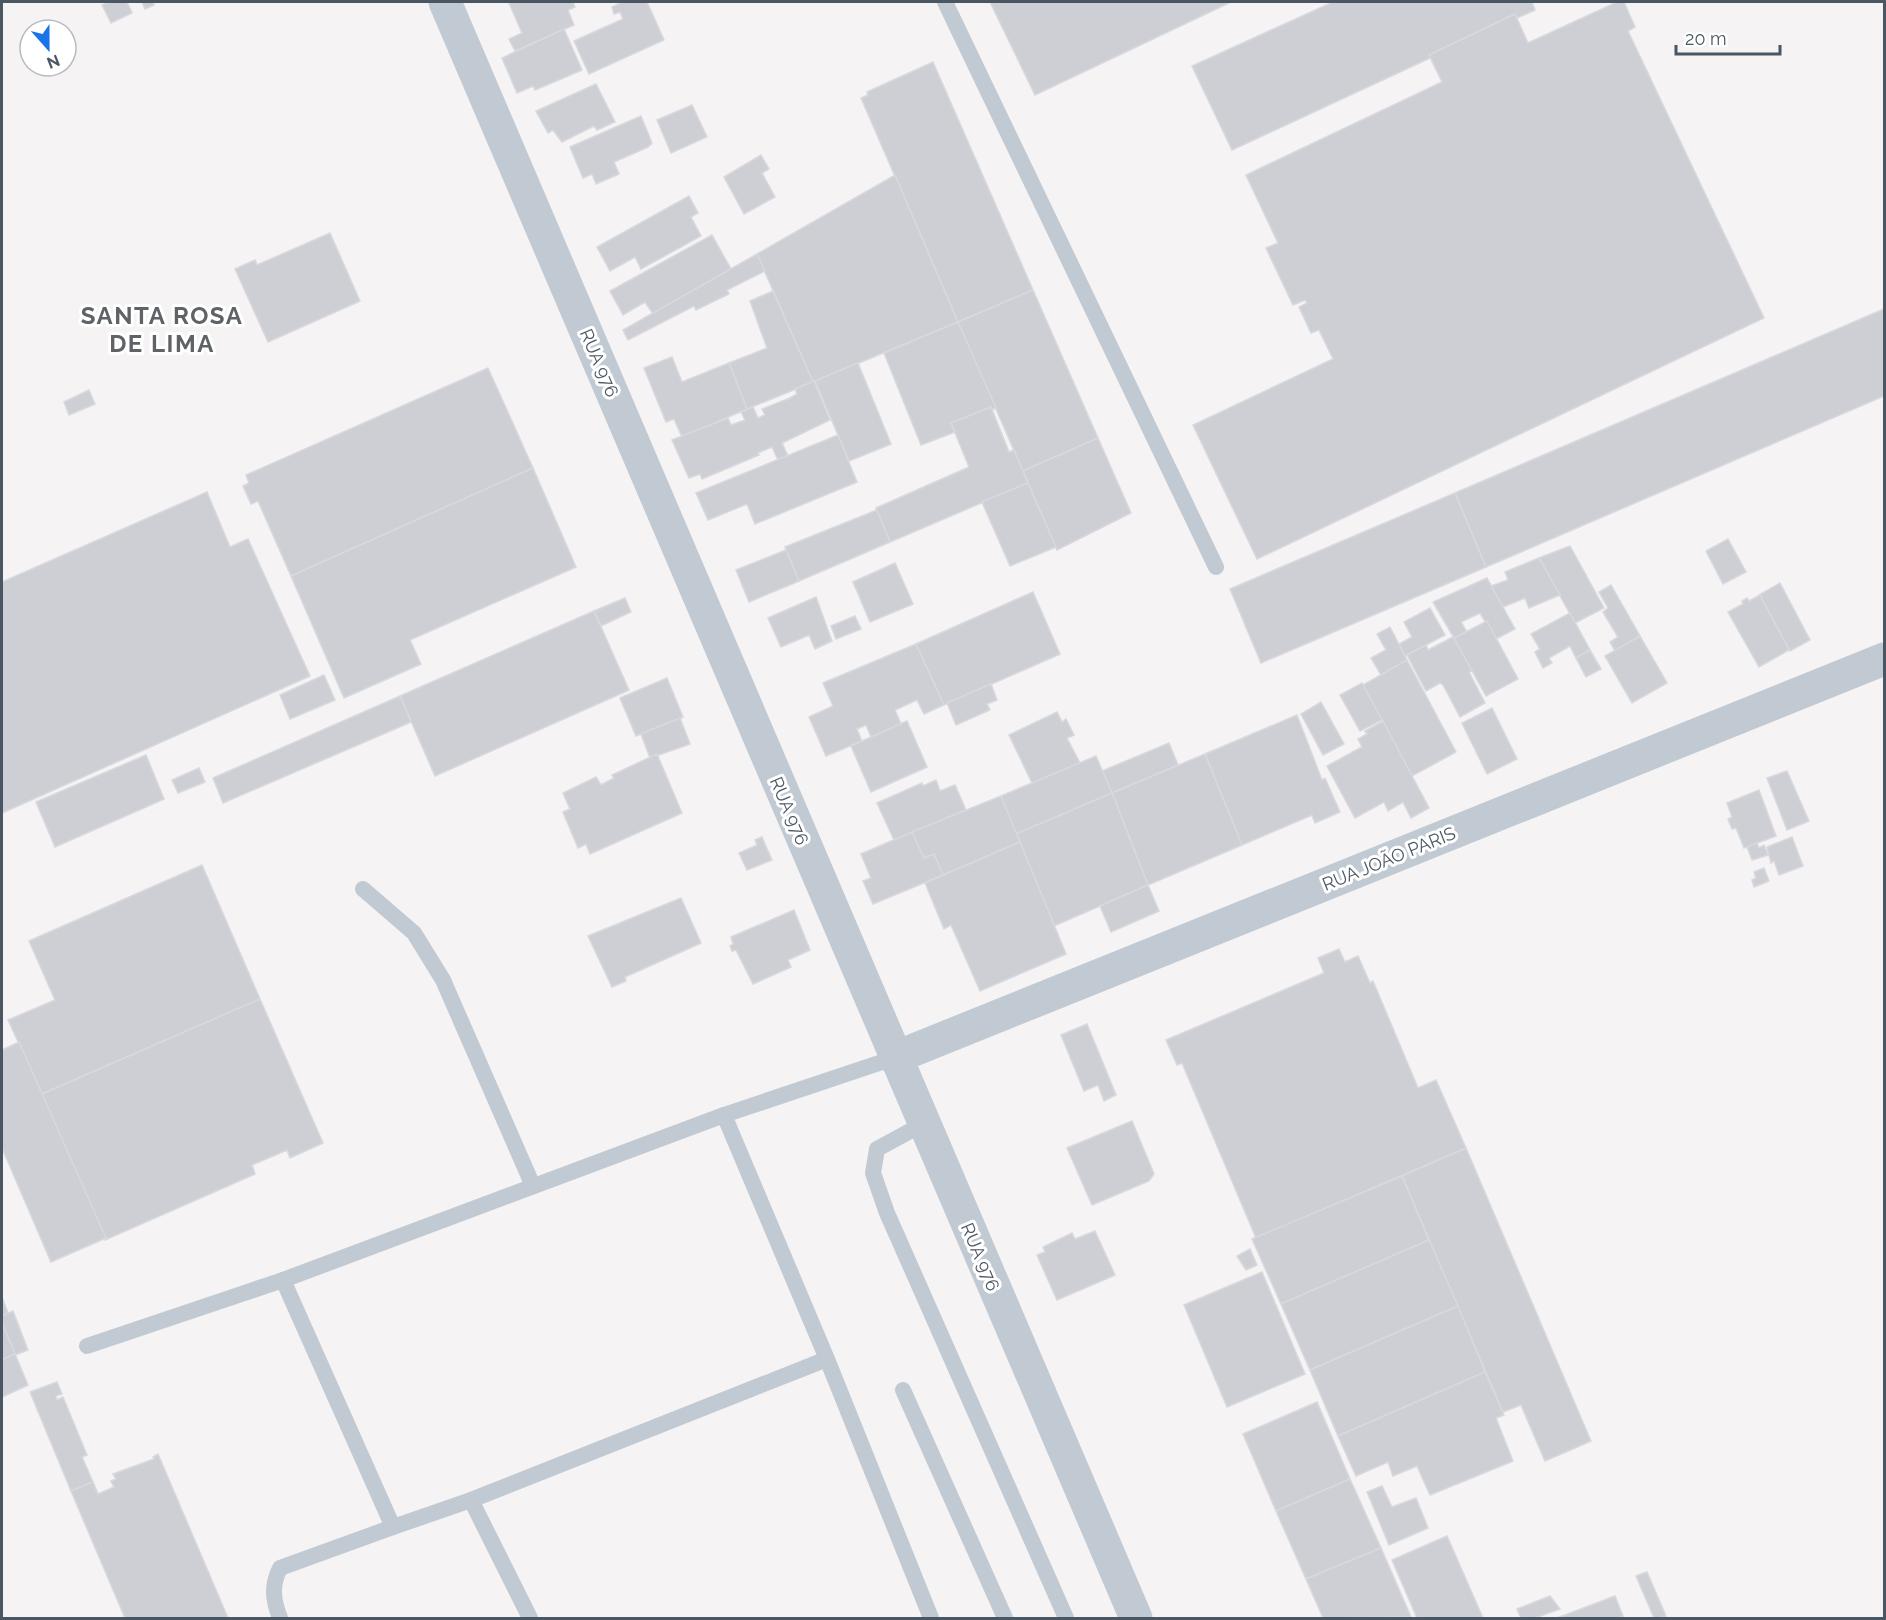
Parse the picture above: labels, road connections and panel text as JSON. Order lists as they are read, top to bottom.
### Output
{
  "streets": {
    "street": ["RUA 976", "RUA JOÃO PARIS"]
  },
  "crossings": [
    ["RUA 976", "RUA JOÃO PARIS"]
  ],
  "districts": ["SANTA ROSA DE LIMA"],
  "scale_bar": "20 m",
  "north": "bottom"
}
